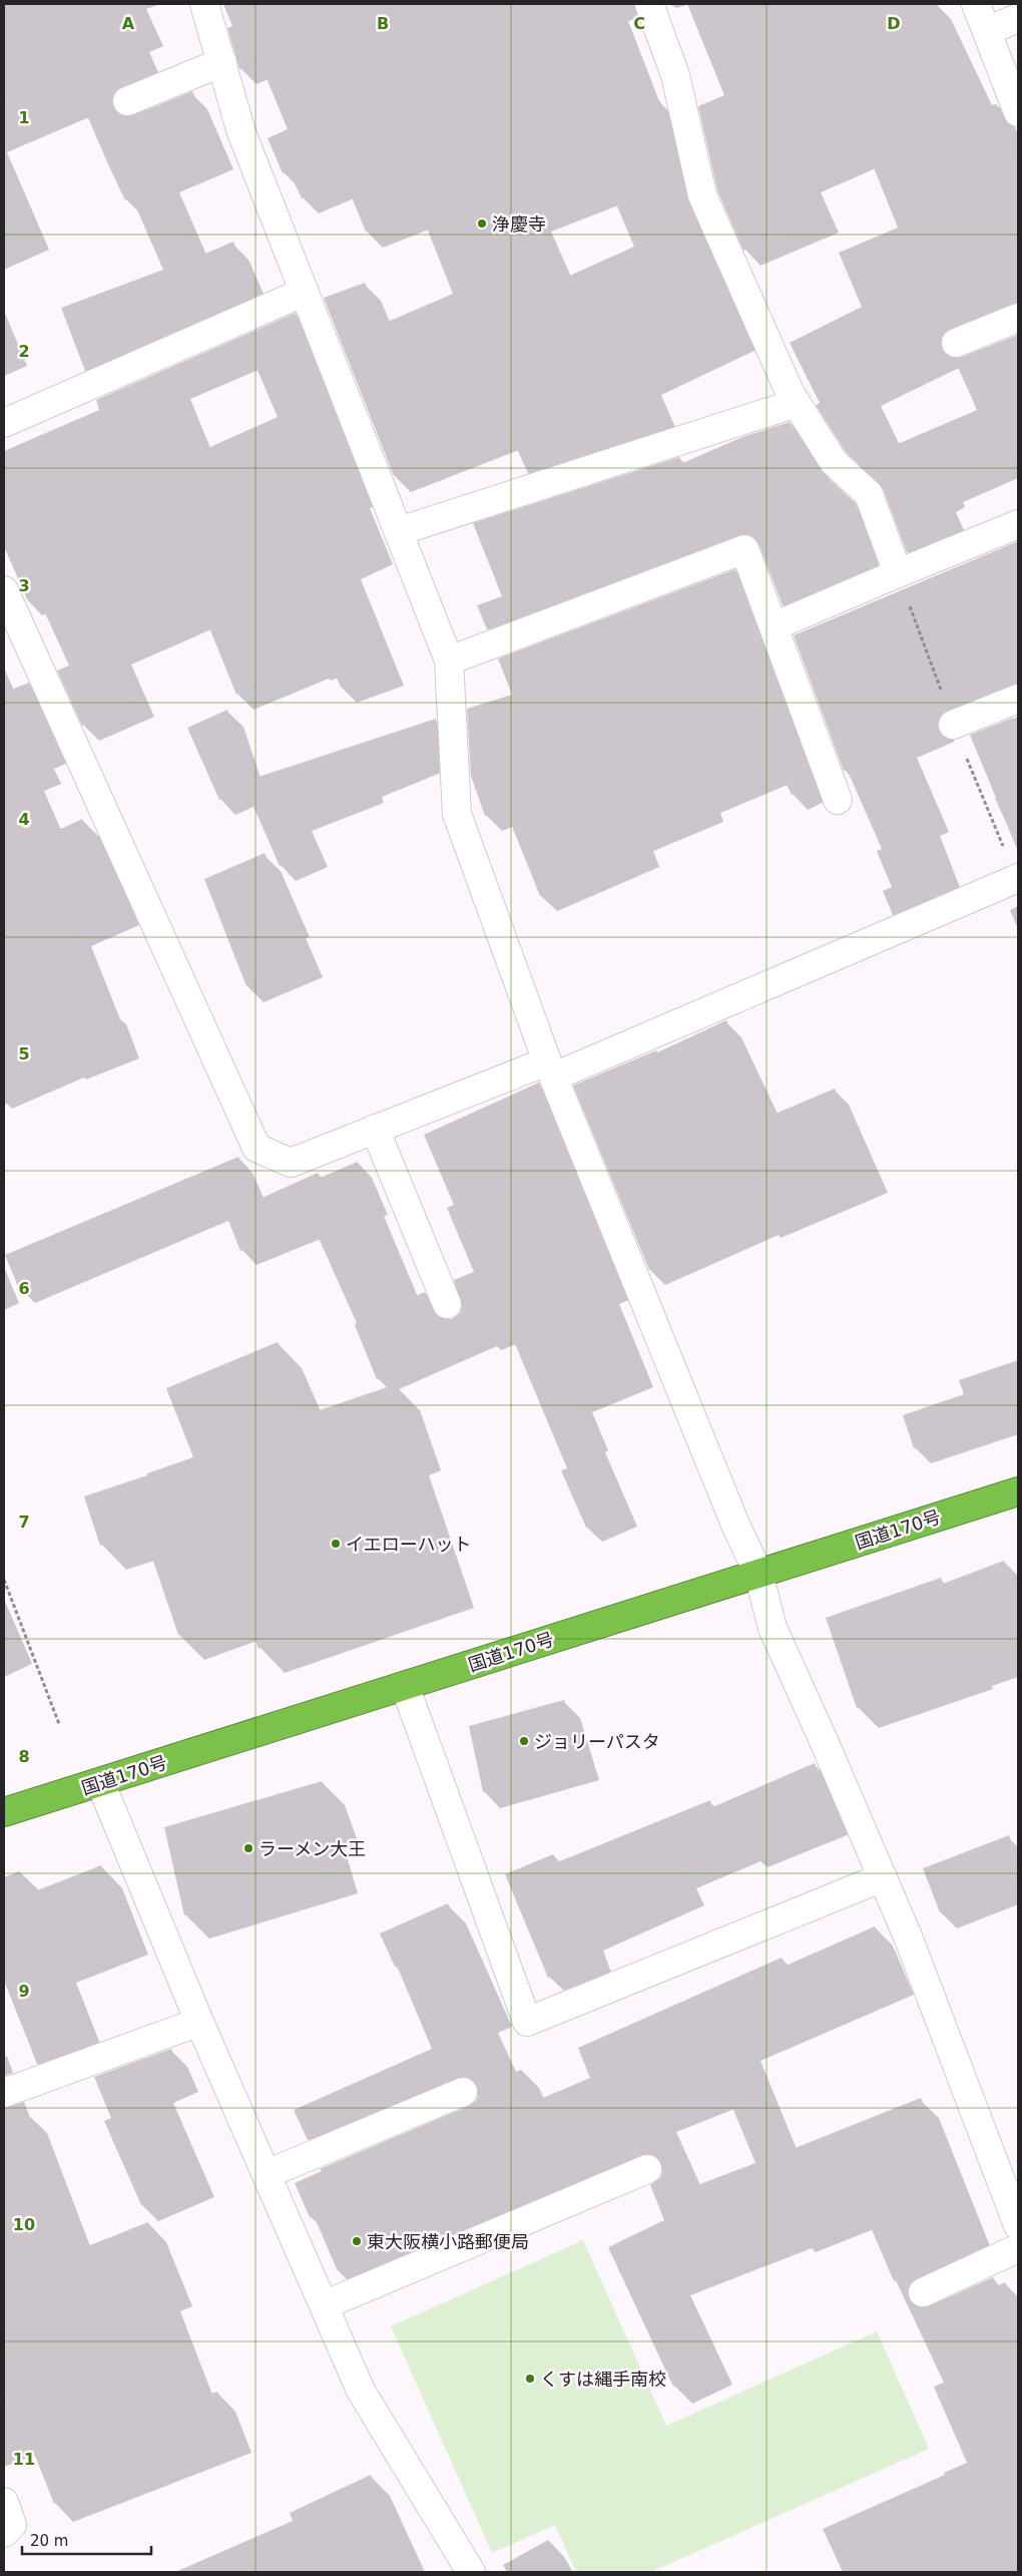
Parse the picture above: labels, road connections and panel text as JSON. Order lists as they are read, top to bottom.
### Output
{
  "streets": {
    "highway": ["国道170号"]
  },
  "places": [
    "浄慶寺",
    "イエローハット",
    "ジョリーパスタ",
    "ラーメン大王",
    "東大阪横小路郵便局",
    "くすは縄手南校"
  ],
  "scale_bar": "20 m",
  "grid": {
    "columns": [
      "A",
      "B",
      "C",
      "D"
    ],
    "rows": [
      "1",
      "2",
      "3",
      "4",
      "5",
      "6",
      "7",
      "8",
      "9",
      "10",
      "11"
    ]
  }
}
